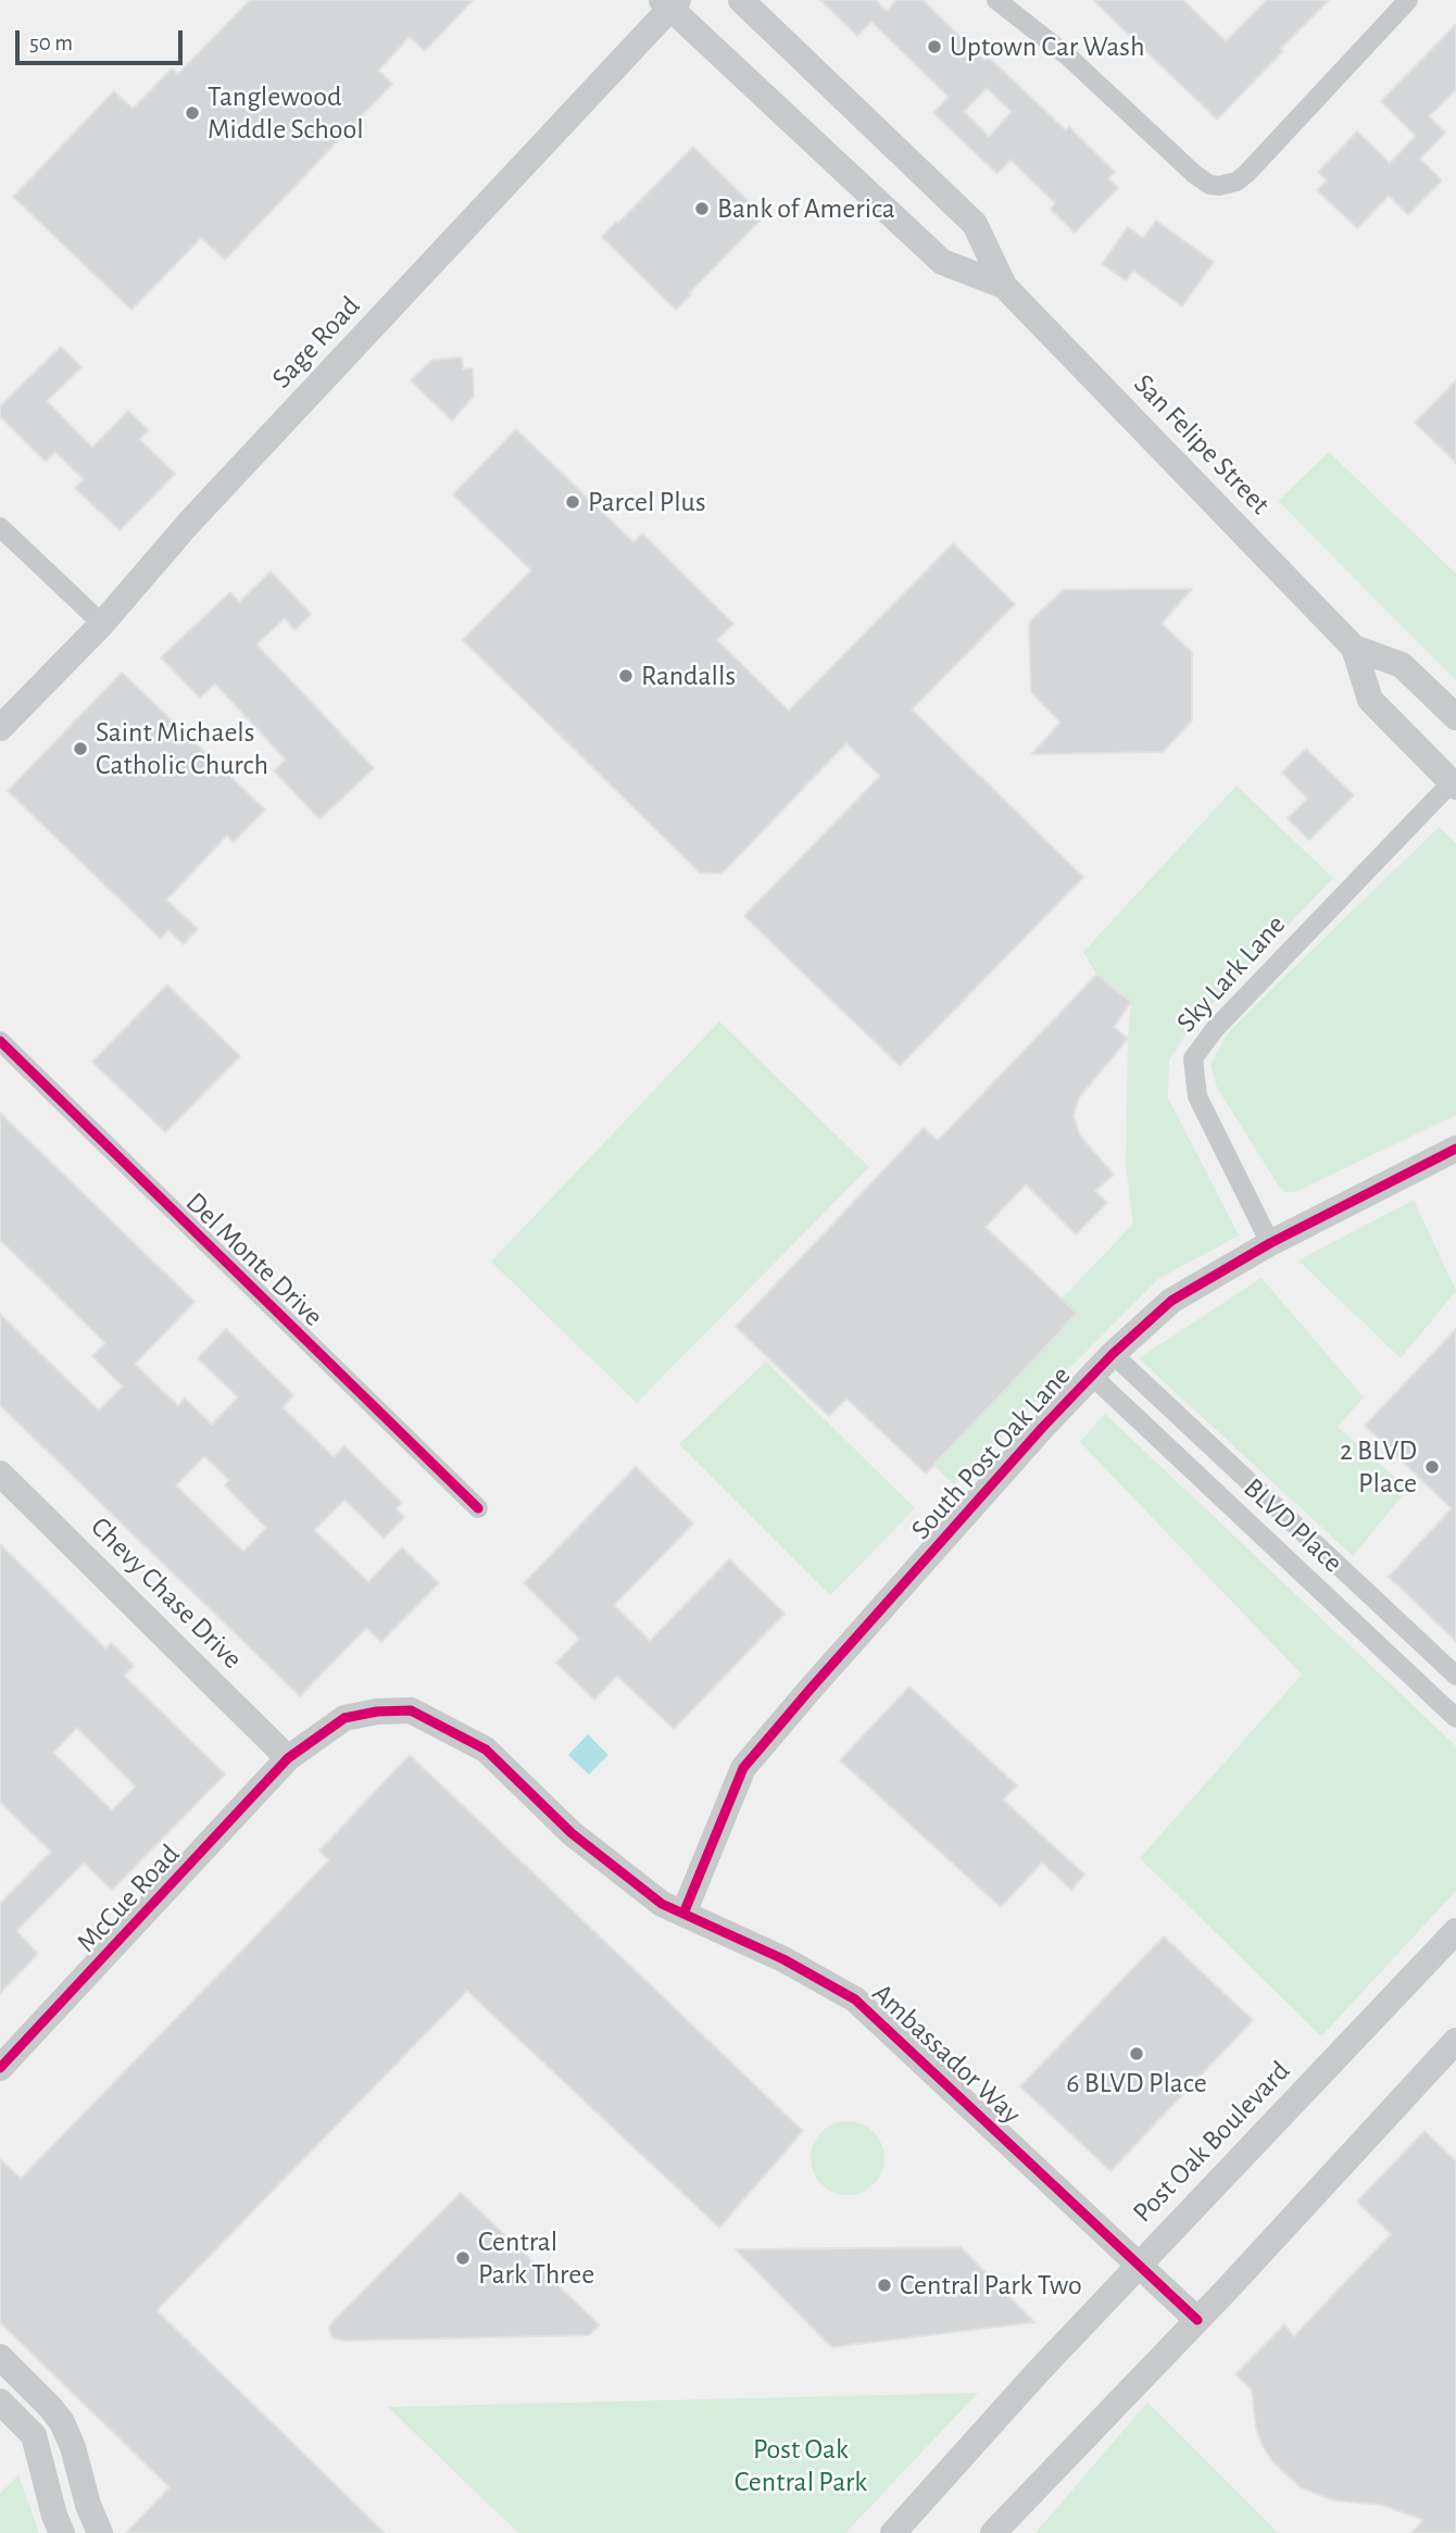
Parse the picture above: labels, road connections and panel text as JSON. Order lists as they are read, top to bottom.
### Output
{
  "streets": {
    "main road": [
      "Sage Road",
      "San Felipe Street",
      "South Post Oak Lane",
      "Chevy Chase Drive",
      "McCue Road",
      "Ambassador Way",
      "Post Oak Boulevard"
    ],
    "street": ["Sky Lark Lane", "Del Monte Drive", "BLVD Place"]
  },
  "crossings": [
    ["Sage Road", "San Felipe Street"],
    ["San Felipe Street", "Sky Lark Lane"],
    ["Sky Lark Lane", "South Post Oak Lane"],
    ["South Post Oak Lane", "BLVD Place"],
    ["South Post Oak Lane", "Ambassador Way"],
    ["Chevy Chase Drive", "McCue Road"],
    ["Chevy Chase Drive", "Ambassador Way"],
    ["McCue Road", "Ambassador Way"],
    ["Ambassador Way", "Post Oak Boulevard"]
  ],
  "parks": ["Post Oak Central Park"],
  "places": [
    "Uptown Car Wash",
    "Tanglewood Middle School",
    "Bank of America",
    "Parcel Plus",
    "Randalls",
    "Saint Michaels Catholic Church",
    "2 BLVD Place",
    "6 BLVD Place",
    "Central Park Three",
    "Central Park Two"
  ],
  "scale_bar": "50 m"
}
